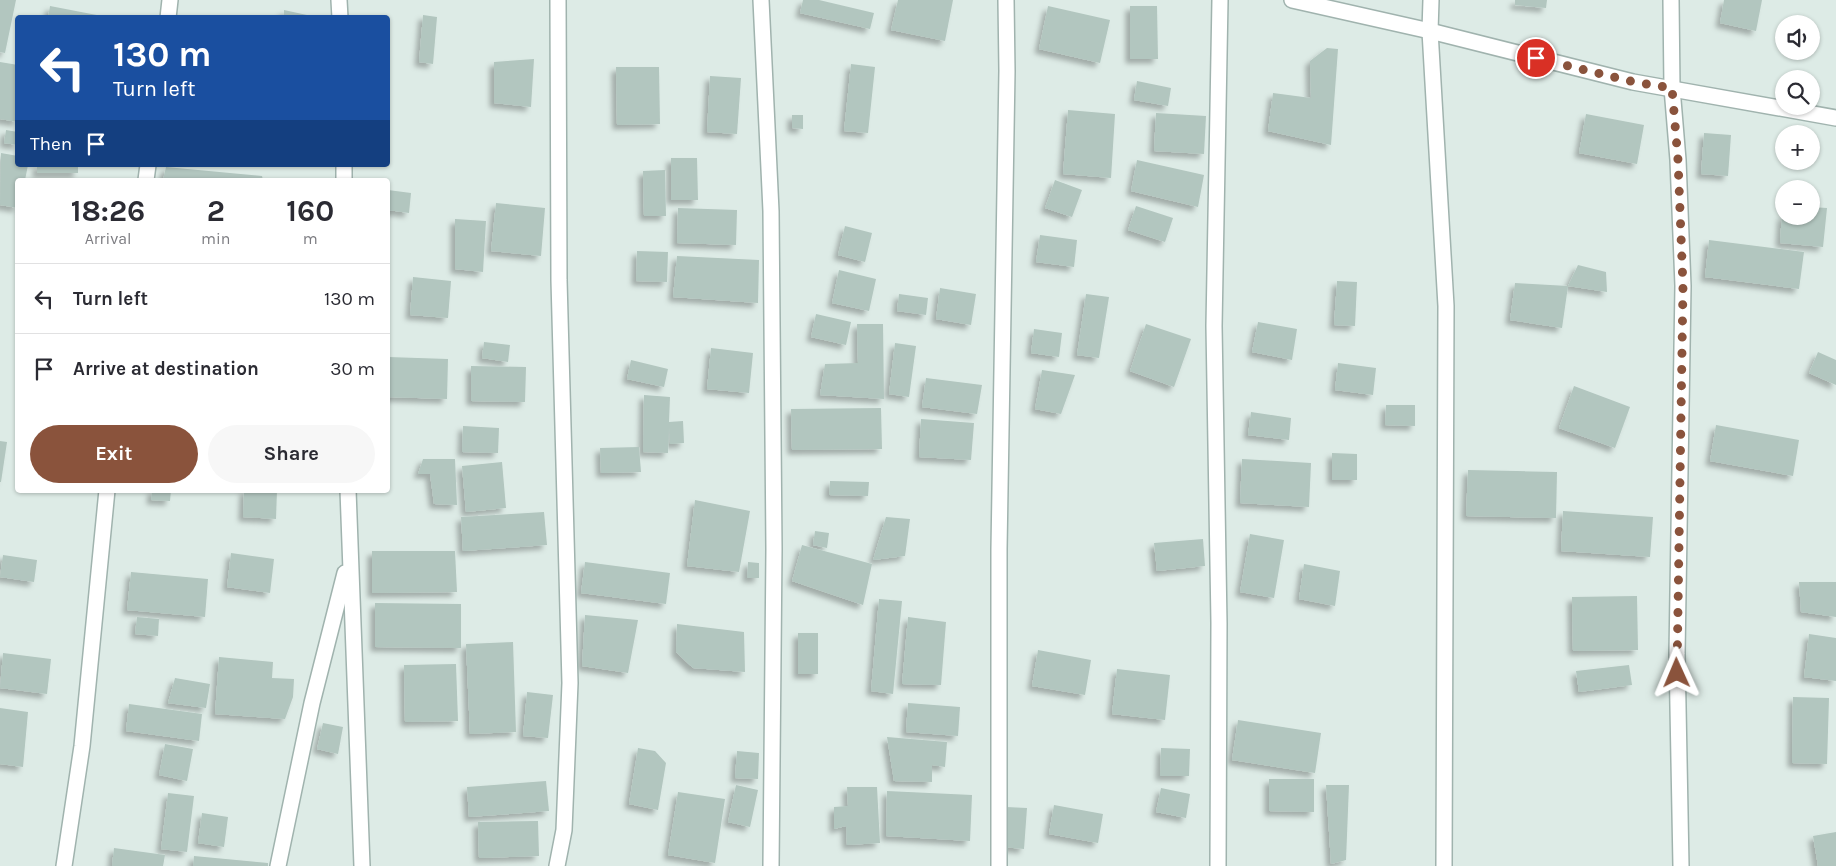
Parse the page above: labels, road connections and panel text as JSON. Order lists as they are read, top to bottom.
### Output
{
  "page": {
    "map_buttons": ["+", "−"],
    "turn": ["130 m", "Turn left"],
    "then": "Then",
    "eta": [
      "18:26",
      "Arrival",
      "2",
      "min",
      "160",
      "m"
    ],
    "list": [
      {
        "name": "Turn left",
        "value": "130 m"
      },
      {
        "name": "Arrive at destination",
        "value": "30 m"
      }
    ],
    "buttons": ["Exit", "Share"]
  }
}
